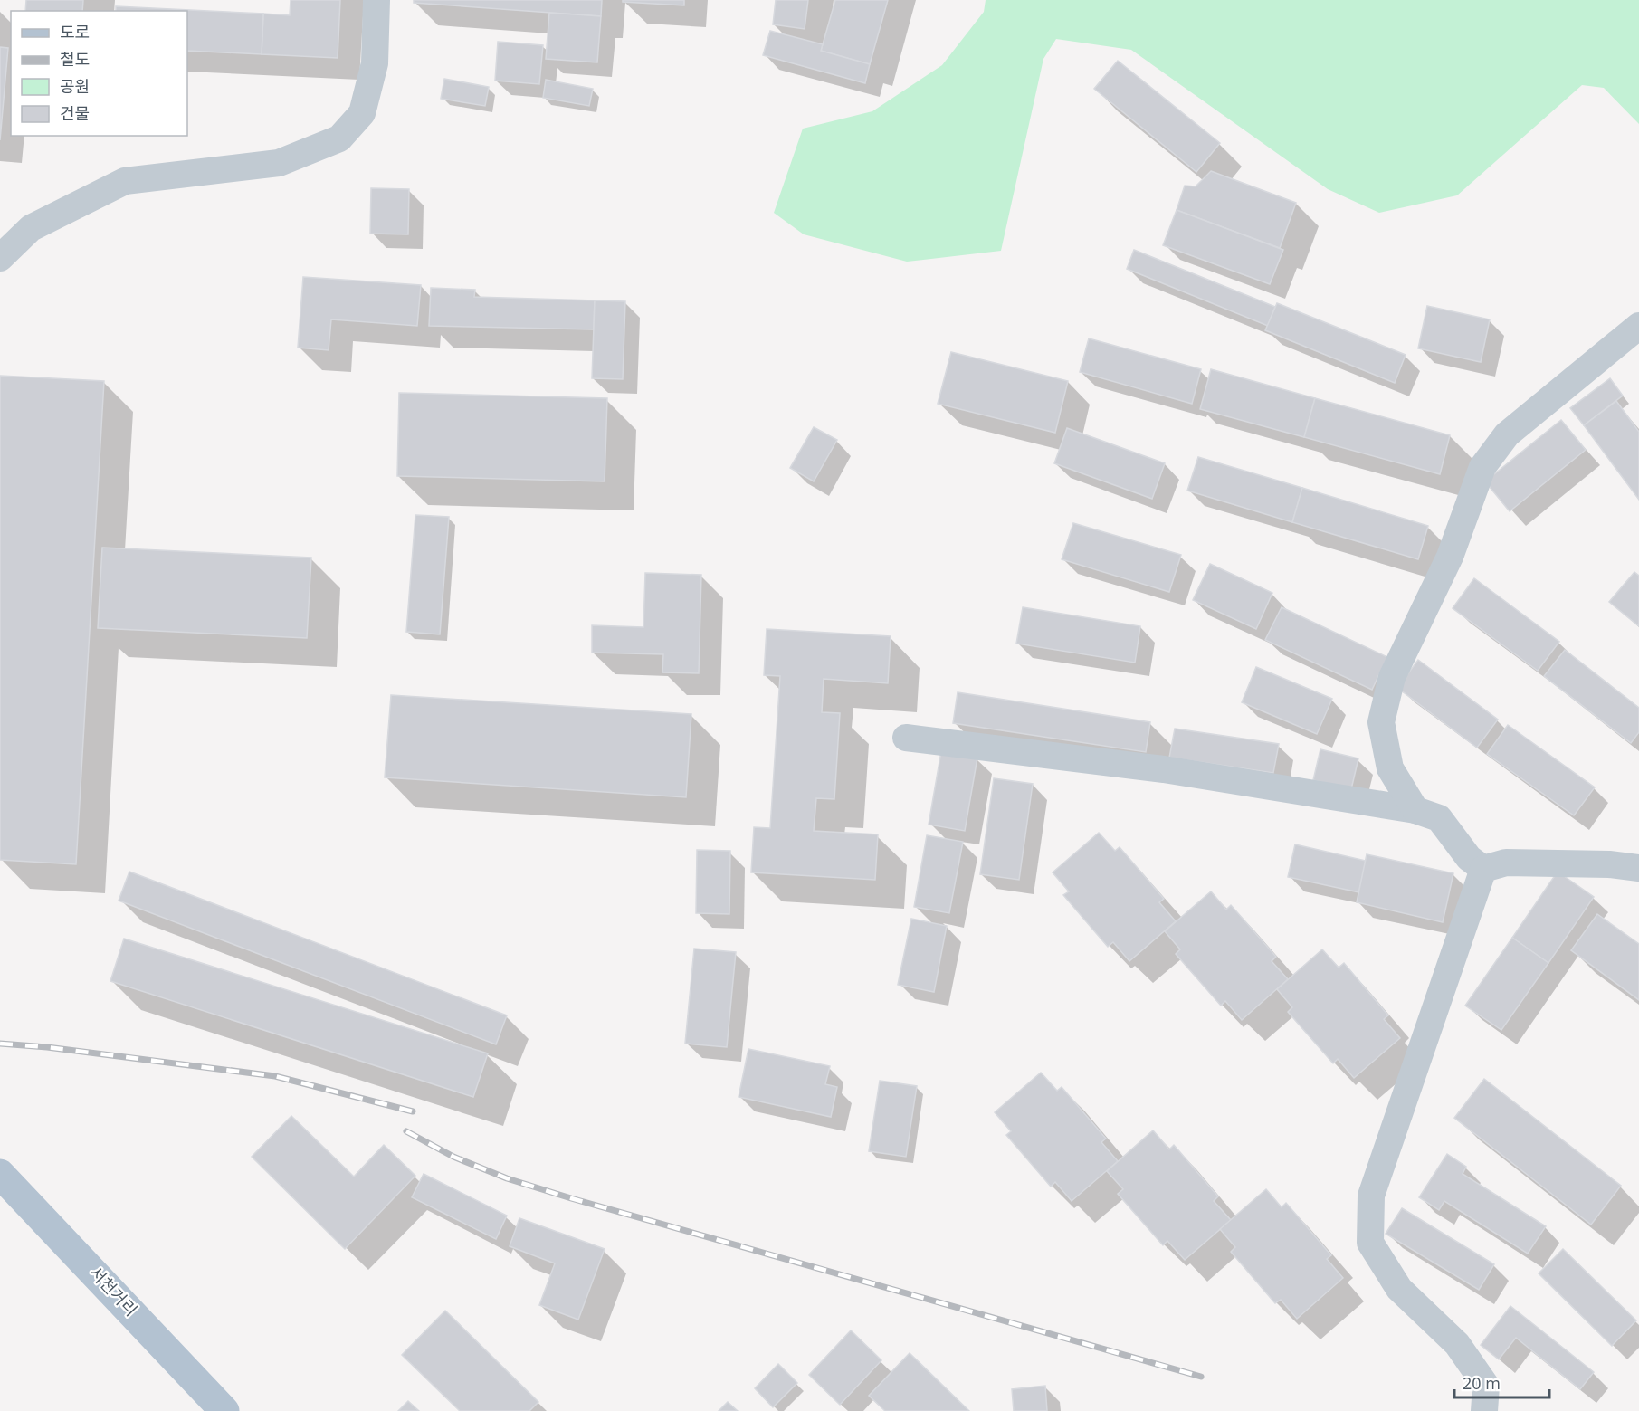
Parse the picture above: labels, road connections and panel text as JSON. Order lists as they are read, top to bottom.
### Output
{
  "streets": {
    "main road": ["서천거리"]
  },
  "legend": [
    "도로",
    "철도",
    "공원",
    "건물"
  ],
  "scale_bar": "20 m"
}
